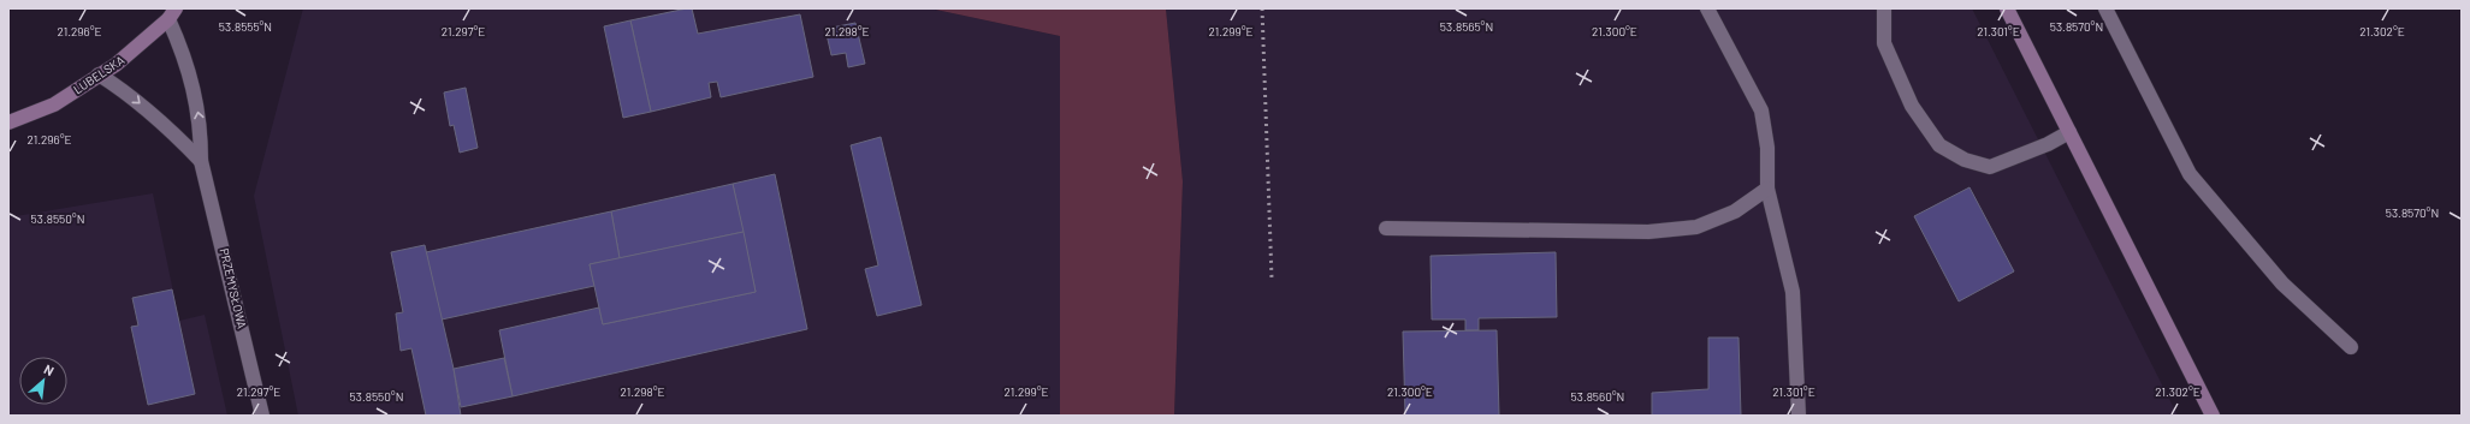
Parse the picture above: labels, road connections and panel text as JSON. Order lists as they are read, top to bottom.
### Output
{
  "streets": {
    "street": ["LUBELSKA", "PRZEMYSŁOWA"]
  },
  "crossings": [
    ["LUBELSKA", "PRZEMYSŁOWA"]
  ],
  "one_way": ["PRZEMYSŁOWA"],
  "north": "top right",
  "coordinates": [
    "53.8555°N",
    "53.8565°N",
    "53.8570°N",
    "21.296°E",
    "21.297°E",
    "21.298°E",
    "21.299°E",
    "21.300°E",
    "21.301°E",
    "21.302°E",
    "53.8550°N",
    "53.8560°N"
  ]
}
